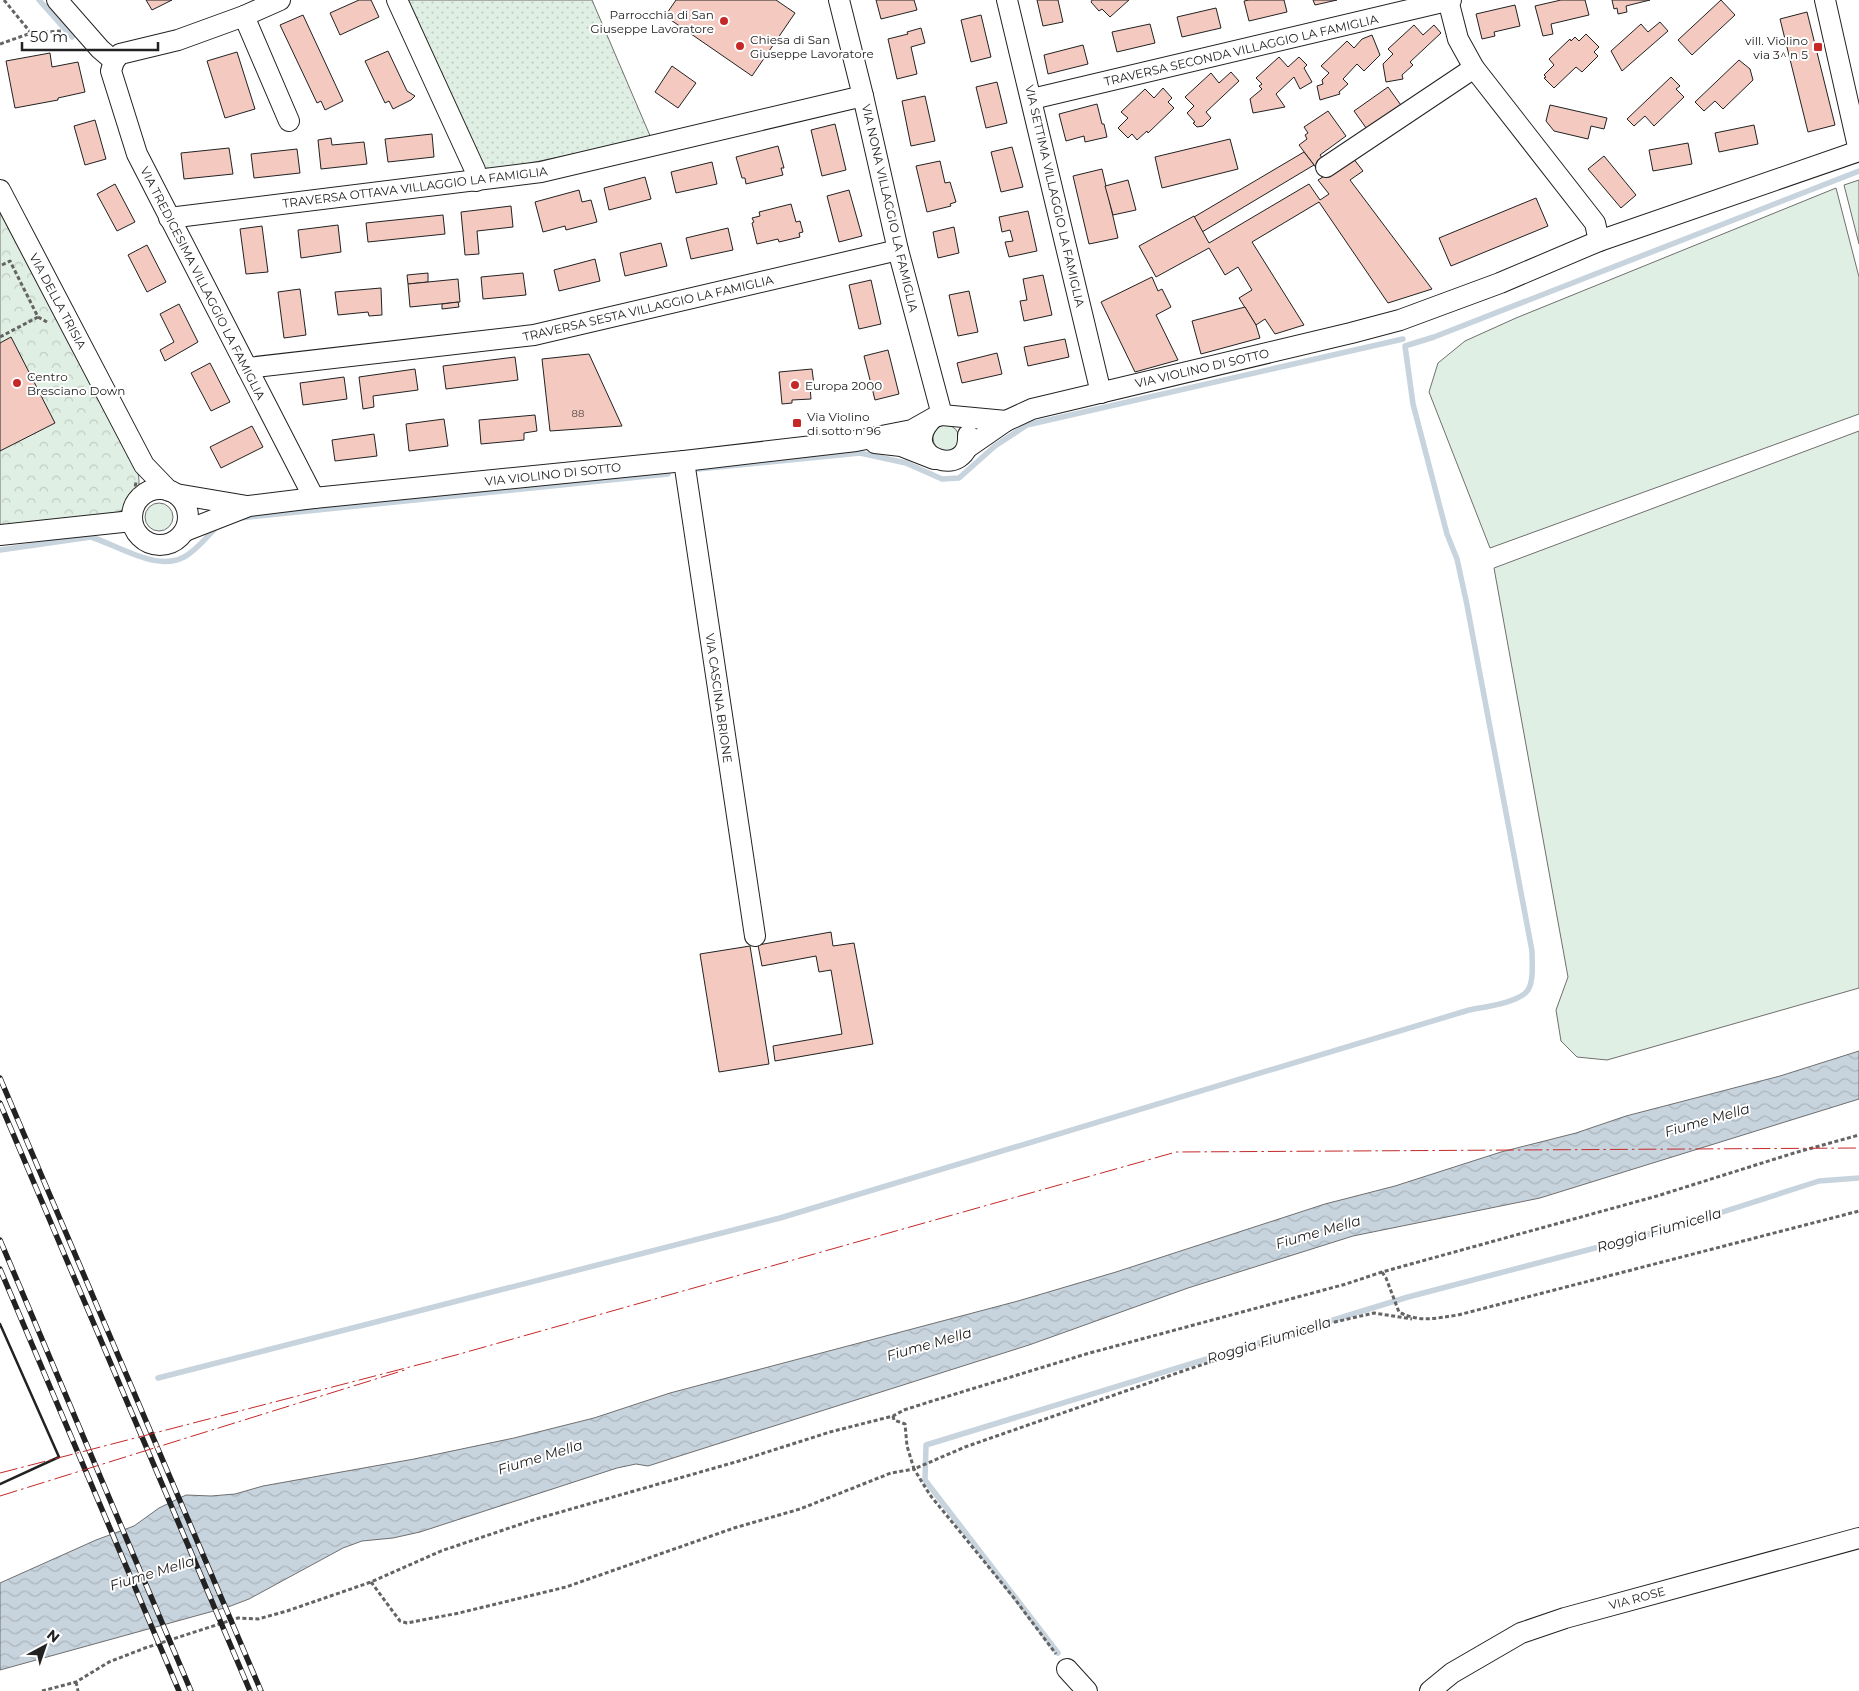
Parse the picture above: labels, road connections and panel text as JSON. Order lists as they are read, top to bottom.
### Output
{
  "streets": {
    "street": [
      "TRAVERSA SECONDA VILLAGGIO LA FAMIGLIA",
      "TRAVERSA OTTAVA VILLAGGIO LA FAMIGLIA",
      "VIA SETTIMA VILLAGGIO LA FAMIGLIA",
      "VIA NONA VILLAGGIO LA FAMIGLIA",
      "VIA TREDICESIMA VILLAGGIO LA FAMIGLIA",
      "VIA DELLA TRISIA",
      "TRAVERSA SESTA VILLAGGIO LA FAMIGLIA",
      "VIA VIOLINO DI SOTTO",
      "VIA CASCINA BRIONE",
      "VIA ROSE"
    ]
  },
  "crossings": [
    ["TRAVERSA SECONDA VILLAGGIO LA FAMIGLIA", "VIA SETTIMA VILLAGGIO LA FAMIGLIA"],
    ["TRAVERSA OTTAVA VILLAGGIO LA FAMIGLIA", "VIA NONA VILLAGGIO LA FAMIGLIA"],
    ["TRAVERSA OTTAVA VILLAGGIO LA FAMIGLIA", "VIA TREDICESIMA VILLAGGIO LA FAMIGLIA"],
    ["VIA SETTIMA VILLAGGIO LA FAMIGLIA", "VIA VIOLINO DI SOTTO"],
    ["VIA NONA VILLAGGIO LA FAMIGLIA", "TRAVERSA SESTA VILLAGGIO LA FAMIGLIA"],
    ["VIA NONA VILLAGGIO LA FAMIGLIA", "VIA VIOLINO DI SOTTO"],
    ["VIA TREDICESIMA VILLAGGIO LA FAMIGLIA", "TRAVERSA SESTA VILLAGGIO LA FAMIGLIA"],
    ["VIA TREDICESIMA VILLAGGIO LA FAMIGLIA", "VIA VIOLINO DI SOTTO"],
    ["VIA DELLA TRISIA", "VIA VIOLINO DI SOTTO"],
    ["VIA VIOLINO DI SOTTO", "VIA CASCINA BRIONE"]
  ],
  "water": ["Fiume Mella", "Roggia Fiumicella"],
  "places": {
    "other": [
      "Parrocchia di San Giuseppe Lavoratore",
      "Chiesa di San Giuseppe Lavoratore",
      "Centro Bresciano Down",
      "Europa 2000"
    ],
    "transit": ["vill. Violino via 3^ n 5", "Via Violino di sotto n 96"]
  },
  "house_numbers": ["88"],
  "scale_bar": "50 m",
  "north": "top right"
}
